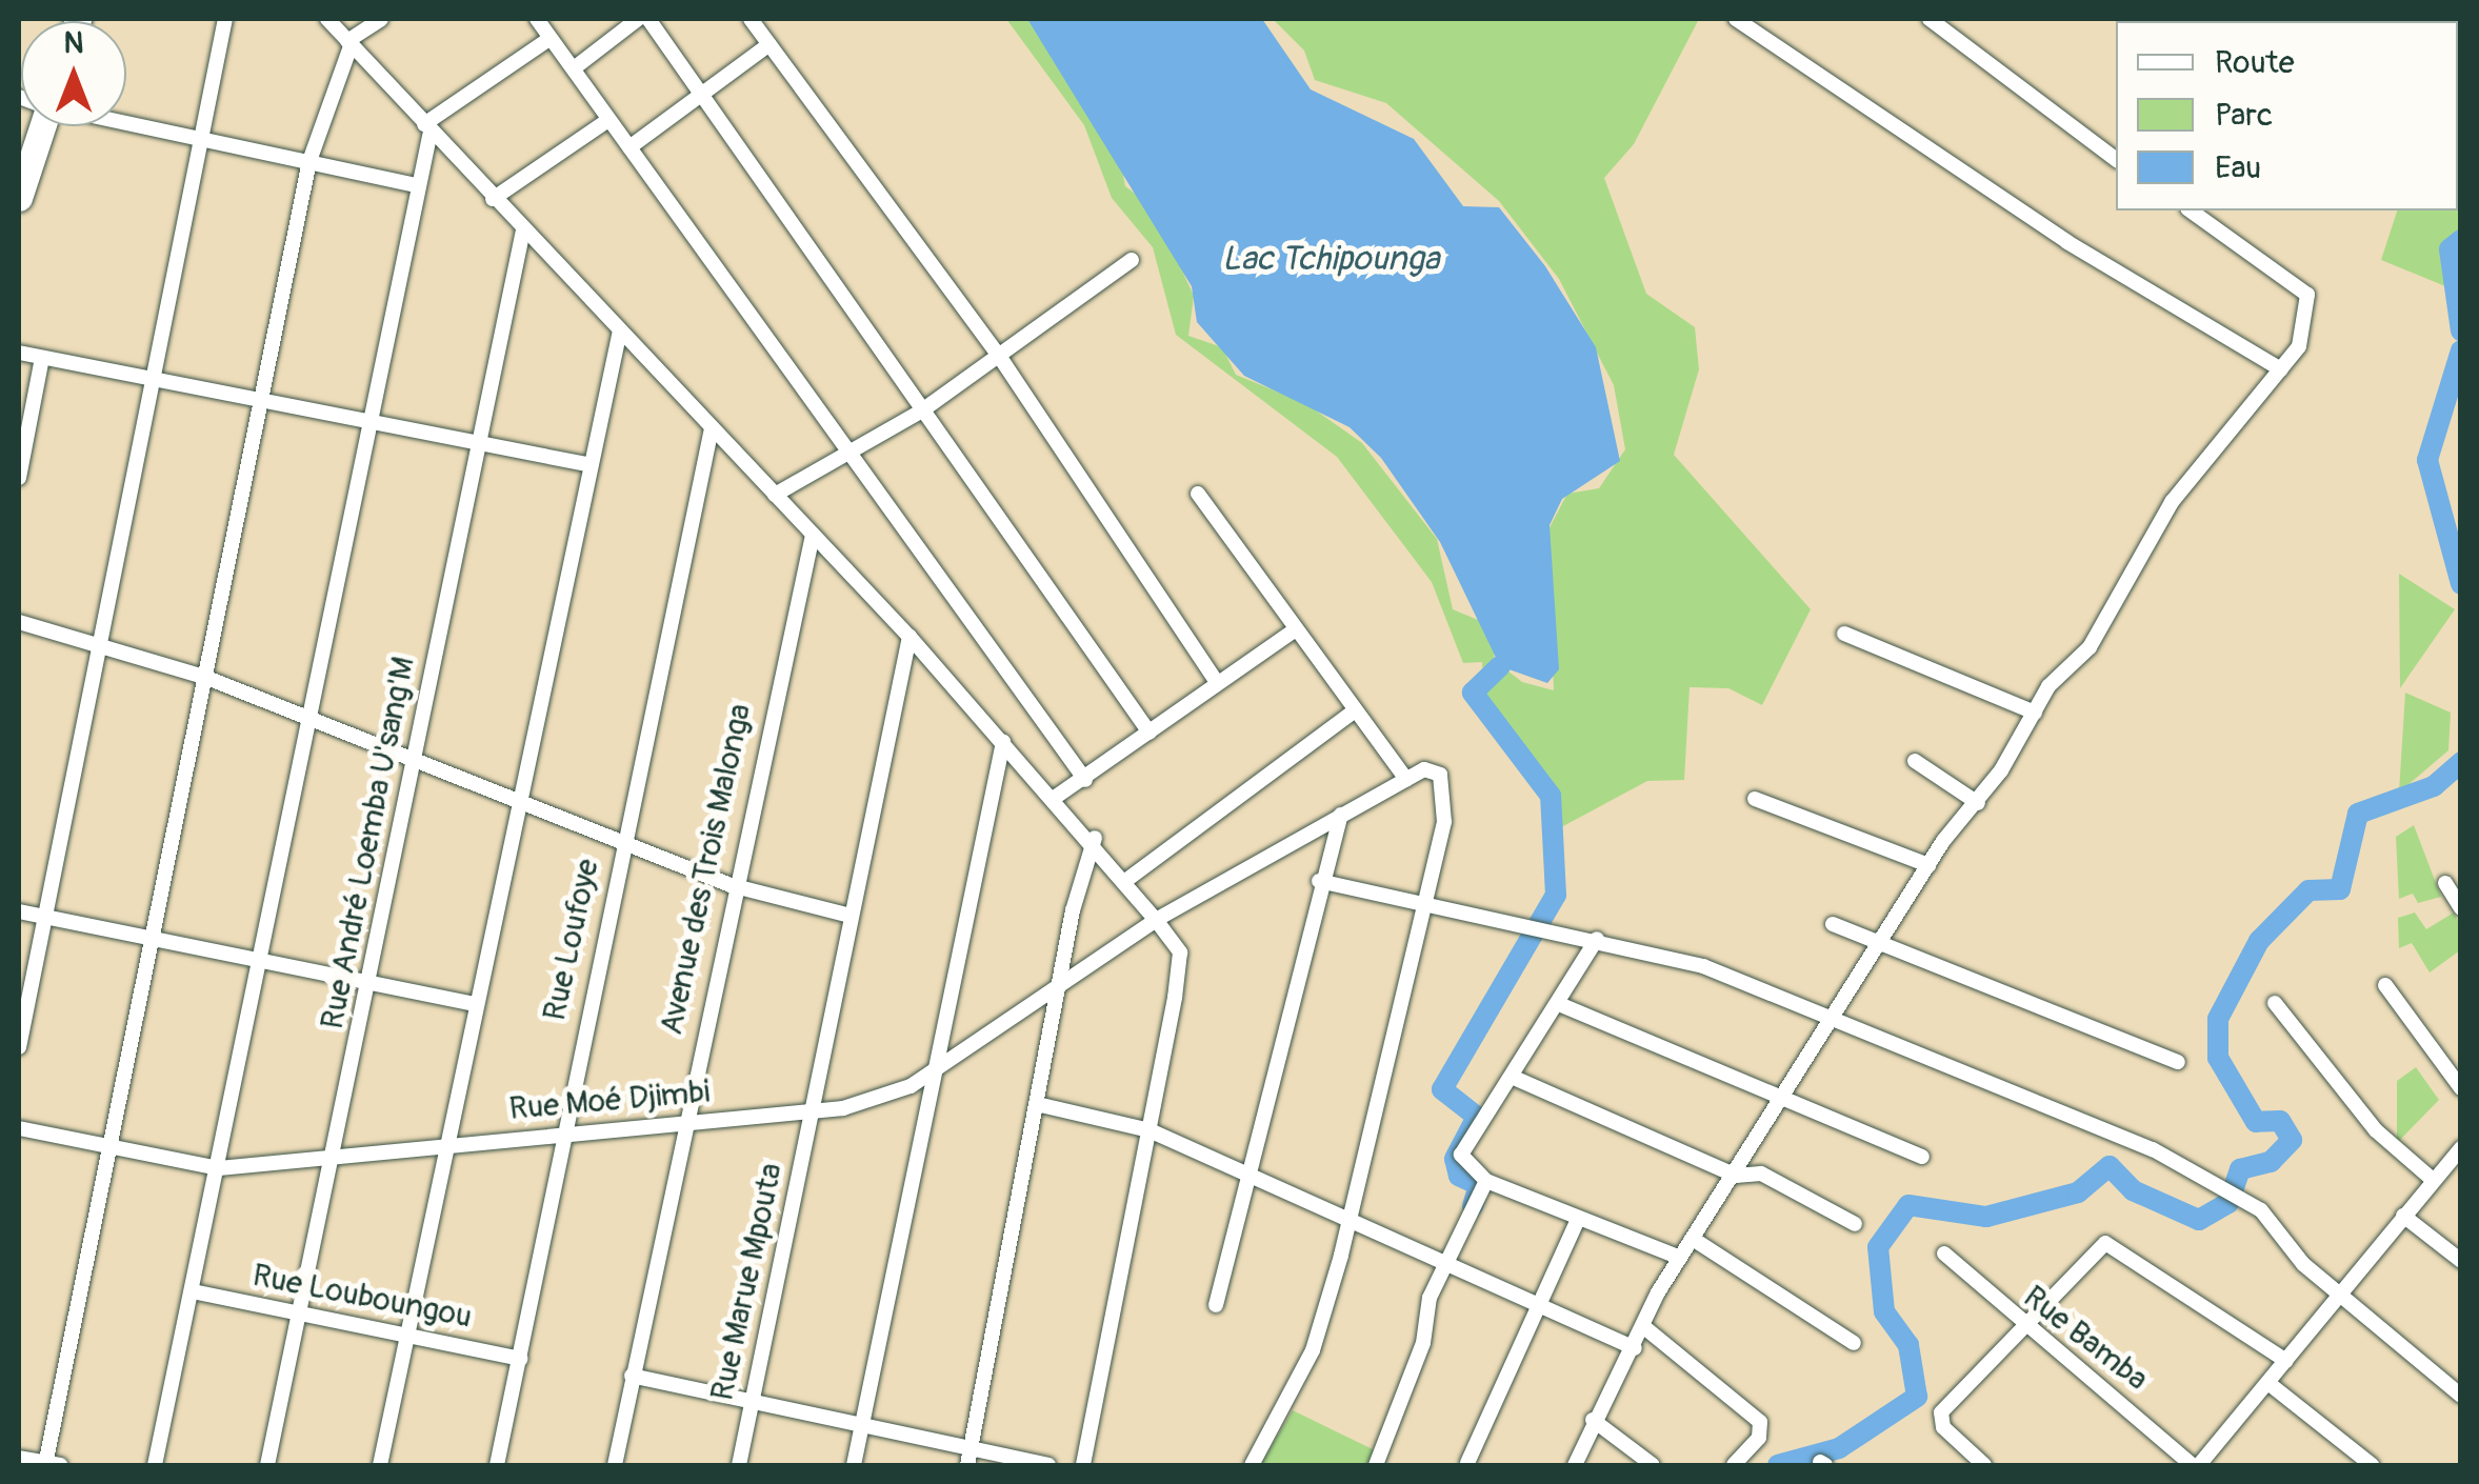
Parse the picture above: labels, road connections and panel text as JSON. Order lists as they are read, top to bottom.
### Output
{
  "streets": {
    "street": [
      "Rue André Loemba U'sang'M",
      "Avenue des Trois Malonga",
      "Rue Loufoye",
      "Rue Moé Djimbi",
      "Rue Marue Mpouta",
      "Rue Louboungou",
      "Rue Bamba"
    ]
  },
  "crossings": [
    ["Rue André Loemba U'sang'M", "Rue Moé Djimbi"],
    ["Rue André Loemba U'sang'M", "Rue Louboungou"],
    ["Avenue des Trois Malonga", "Rue Moé Djimbi"],
    ["Rue Loufoye", "Rue Moé Djimbi"],
    ["Rue Loufoye", "Rue Louboungou"],
    ["Rue Moé Djimbi", "Rue Marue Mpouta"]
  ],
  "water": ["Lac Tchipounga"],
  "legend": ["Route", "Parc", "Eau"],
  "north": "top"
}
